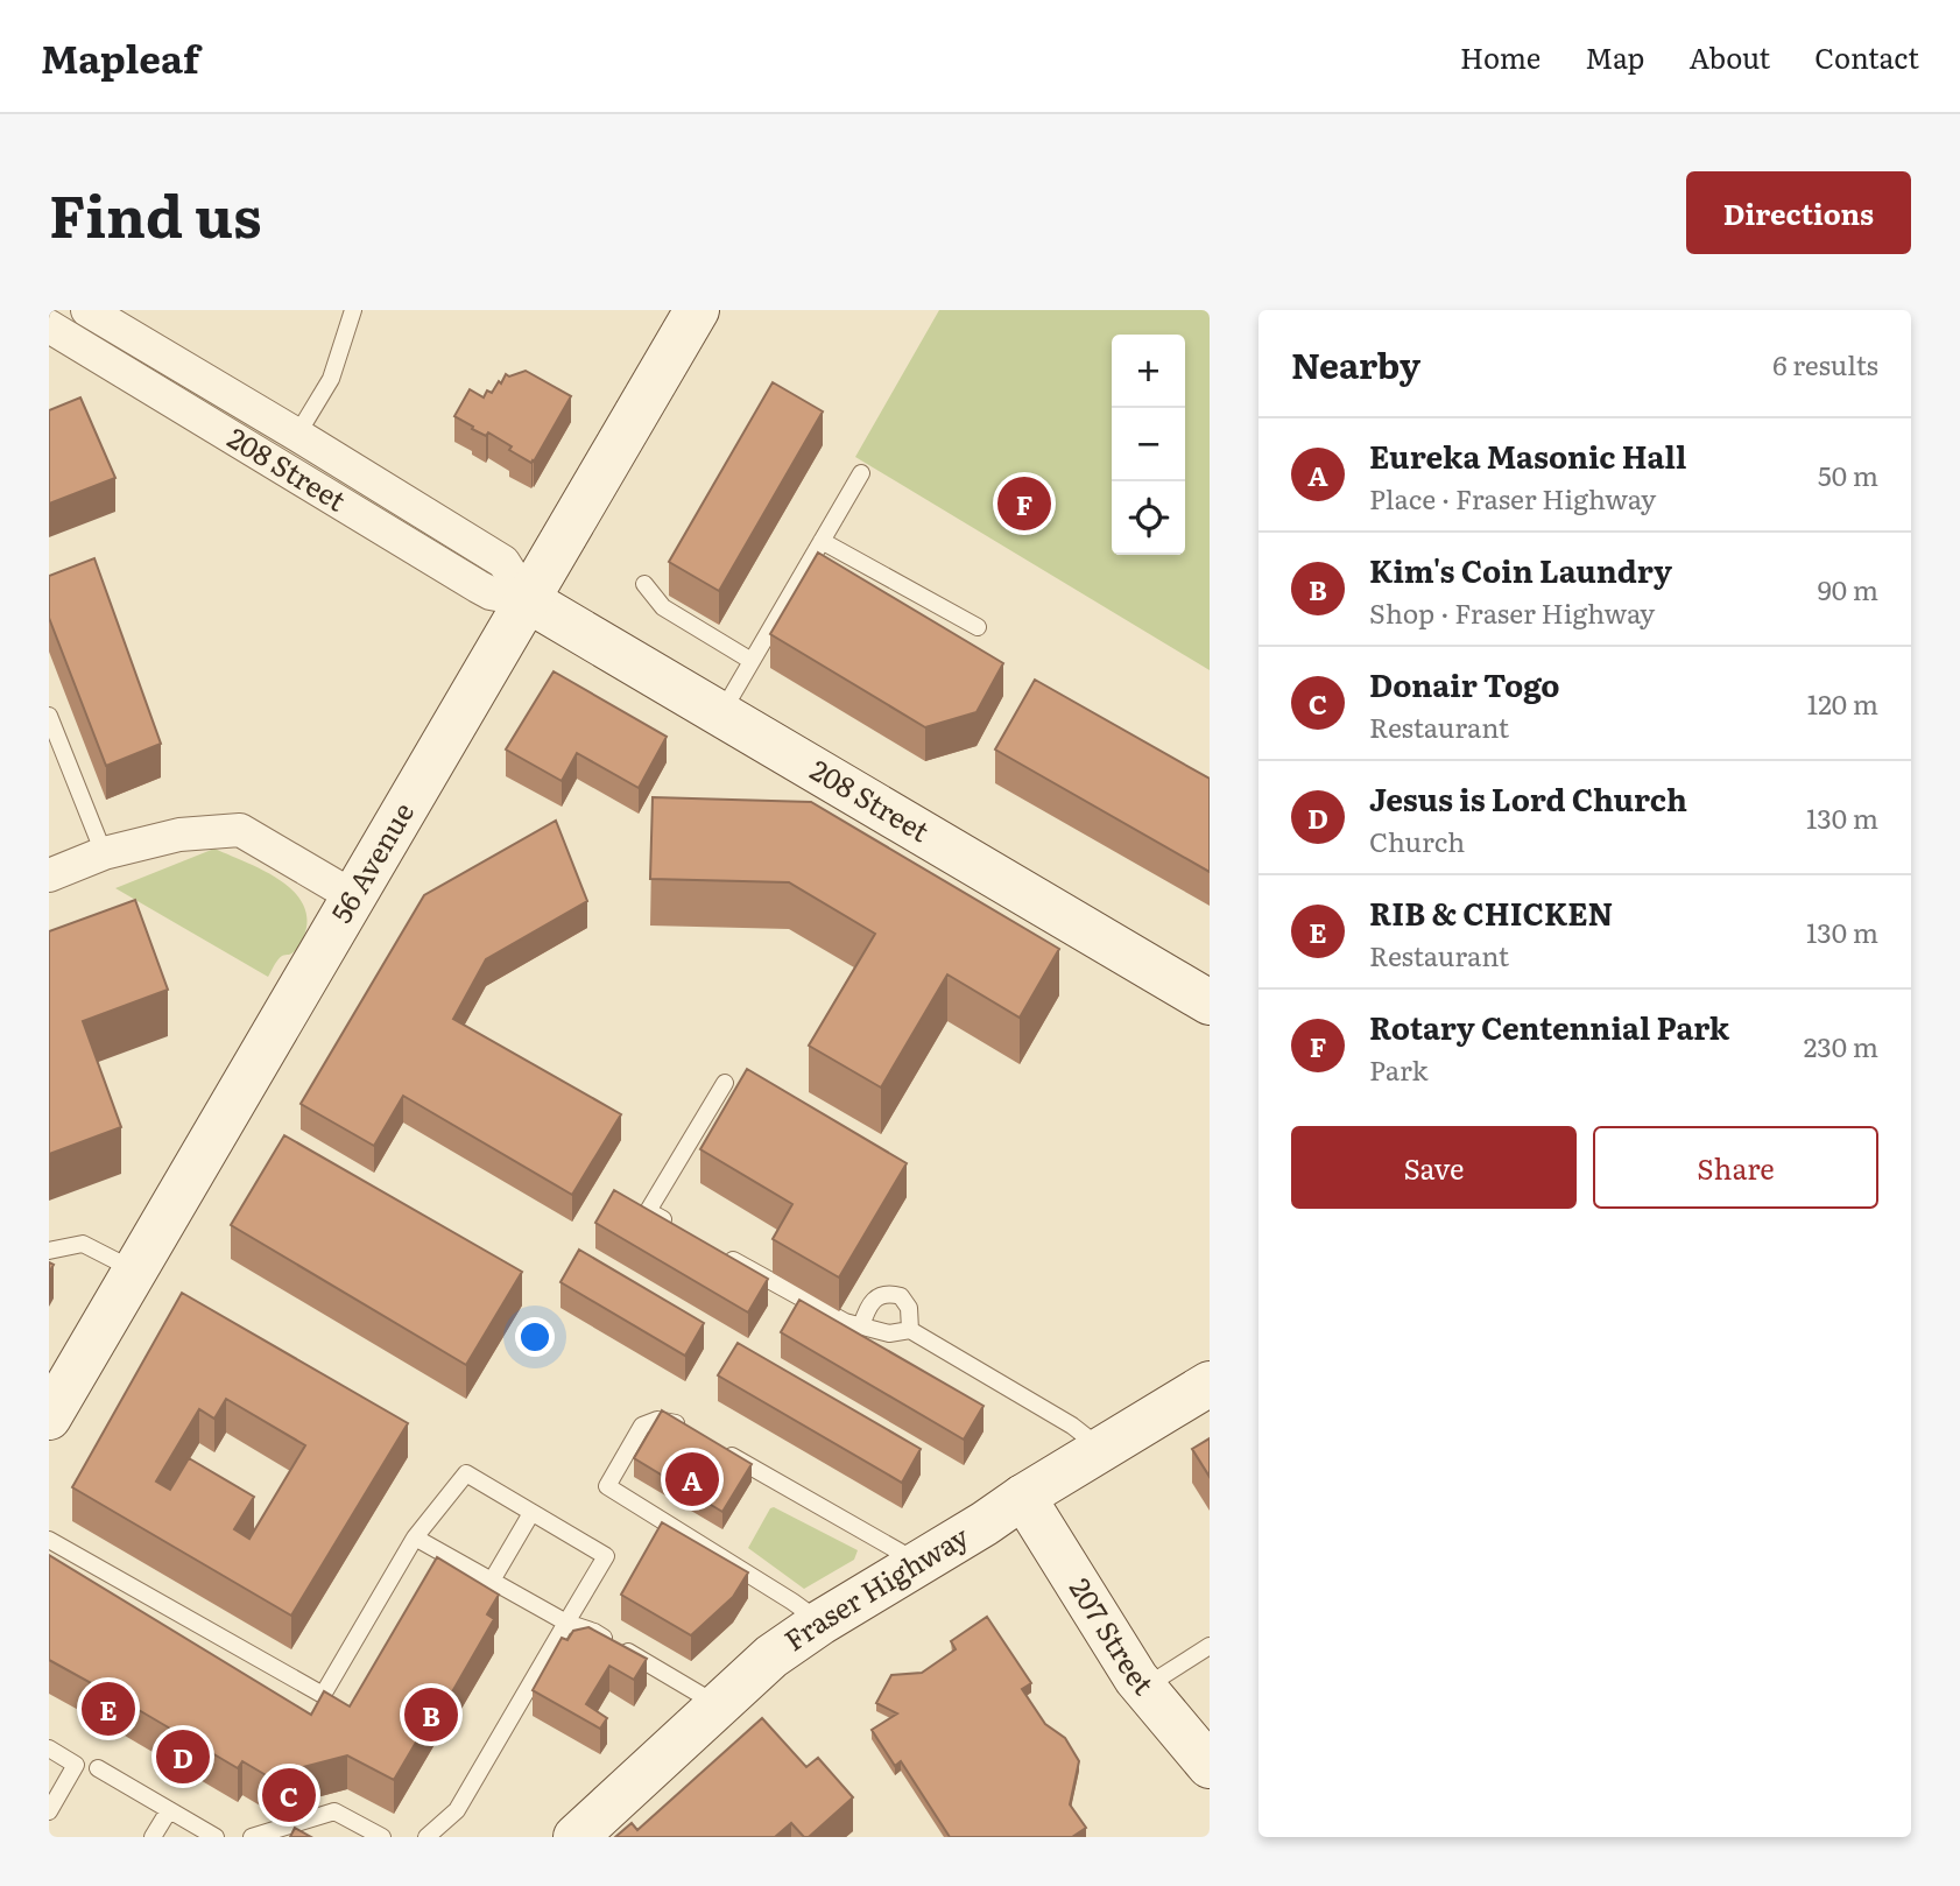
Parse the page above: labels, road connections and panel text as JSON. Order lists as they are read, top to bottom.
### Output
{
  "streets": {
    "main road": [
      "208 Street",
      "56 Avenue",
      "Fraser Highway",
      "207 Street"
    ]
  },
  "crossings": [
    ["208 Street", "56 Avenue"],
    ["Fraser Highway", "207 Street"]
  ],
  "page": {
    "header": "Mapleaf",
    "nav": [
      "Home",
      "Map",
      "About",
      "Contact"
    ],
    "title": "Find us",
    "buttons": [
      "Directions",
      ["Save", "Share"]
    ],
    "heading": ["Nearby", "6 results"],
    "map_buttons": ["+", "−"],
    "list": [
      {
        "mark": "A",
        "name": "Eureka Masonic Hall",
        "note": "Place · Fraser Highway",
        "value": "50 m"
      },
      {
        "mark": "B",
        "name": "Kim's Coin Laundry",
        "note": "Shop · Fraser Highway",
        "value": "90 m"
      },
      {
        "mark": "C",
        "name": "Donair Togo",
        "note": "Restaurant",
        "value": "120 m"
      },
      {
        "mark": "D",
        "name": "Jesus is Lord Church",
        "note": "Church",
        "value": "130 m"
      },
      {
        "mark": "E",
        "name": "RIB & CHICKEN",
        "note": "Restaurant",
        "value": "130 m"
      },
      {
        "mark": "F",
        "name": "Rotary Centennial Park",
        "note": "Park",
        "value": "230 m"
      }
    ],
    "pins": [
      "F",
      "A",
      "E",
      "B",
      "D",
      "C"
    ]
  }
}
